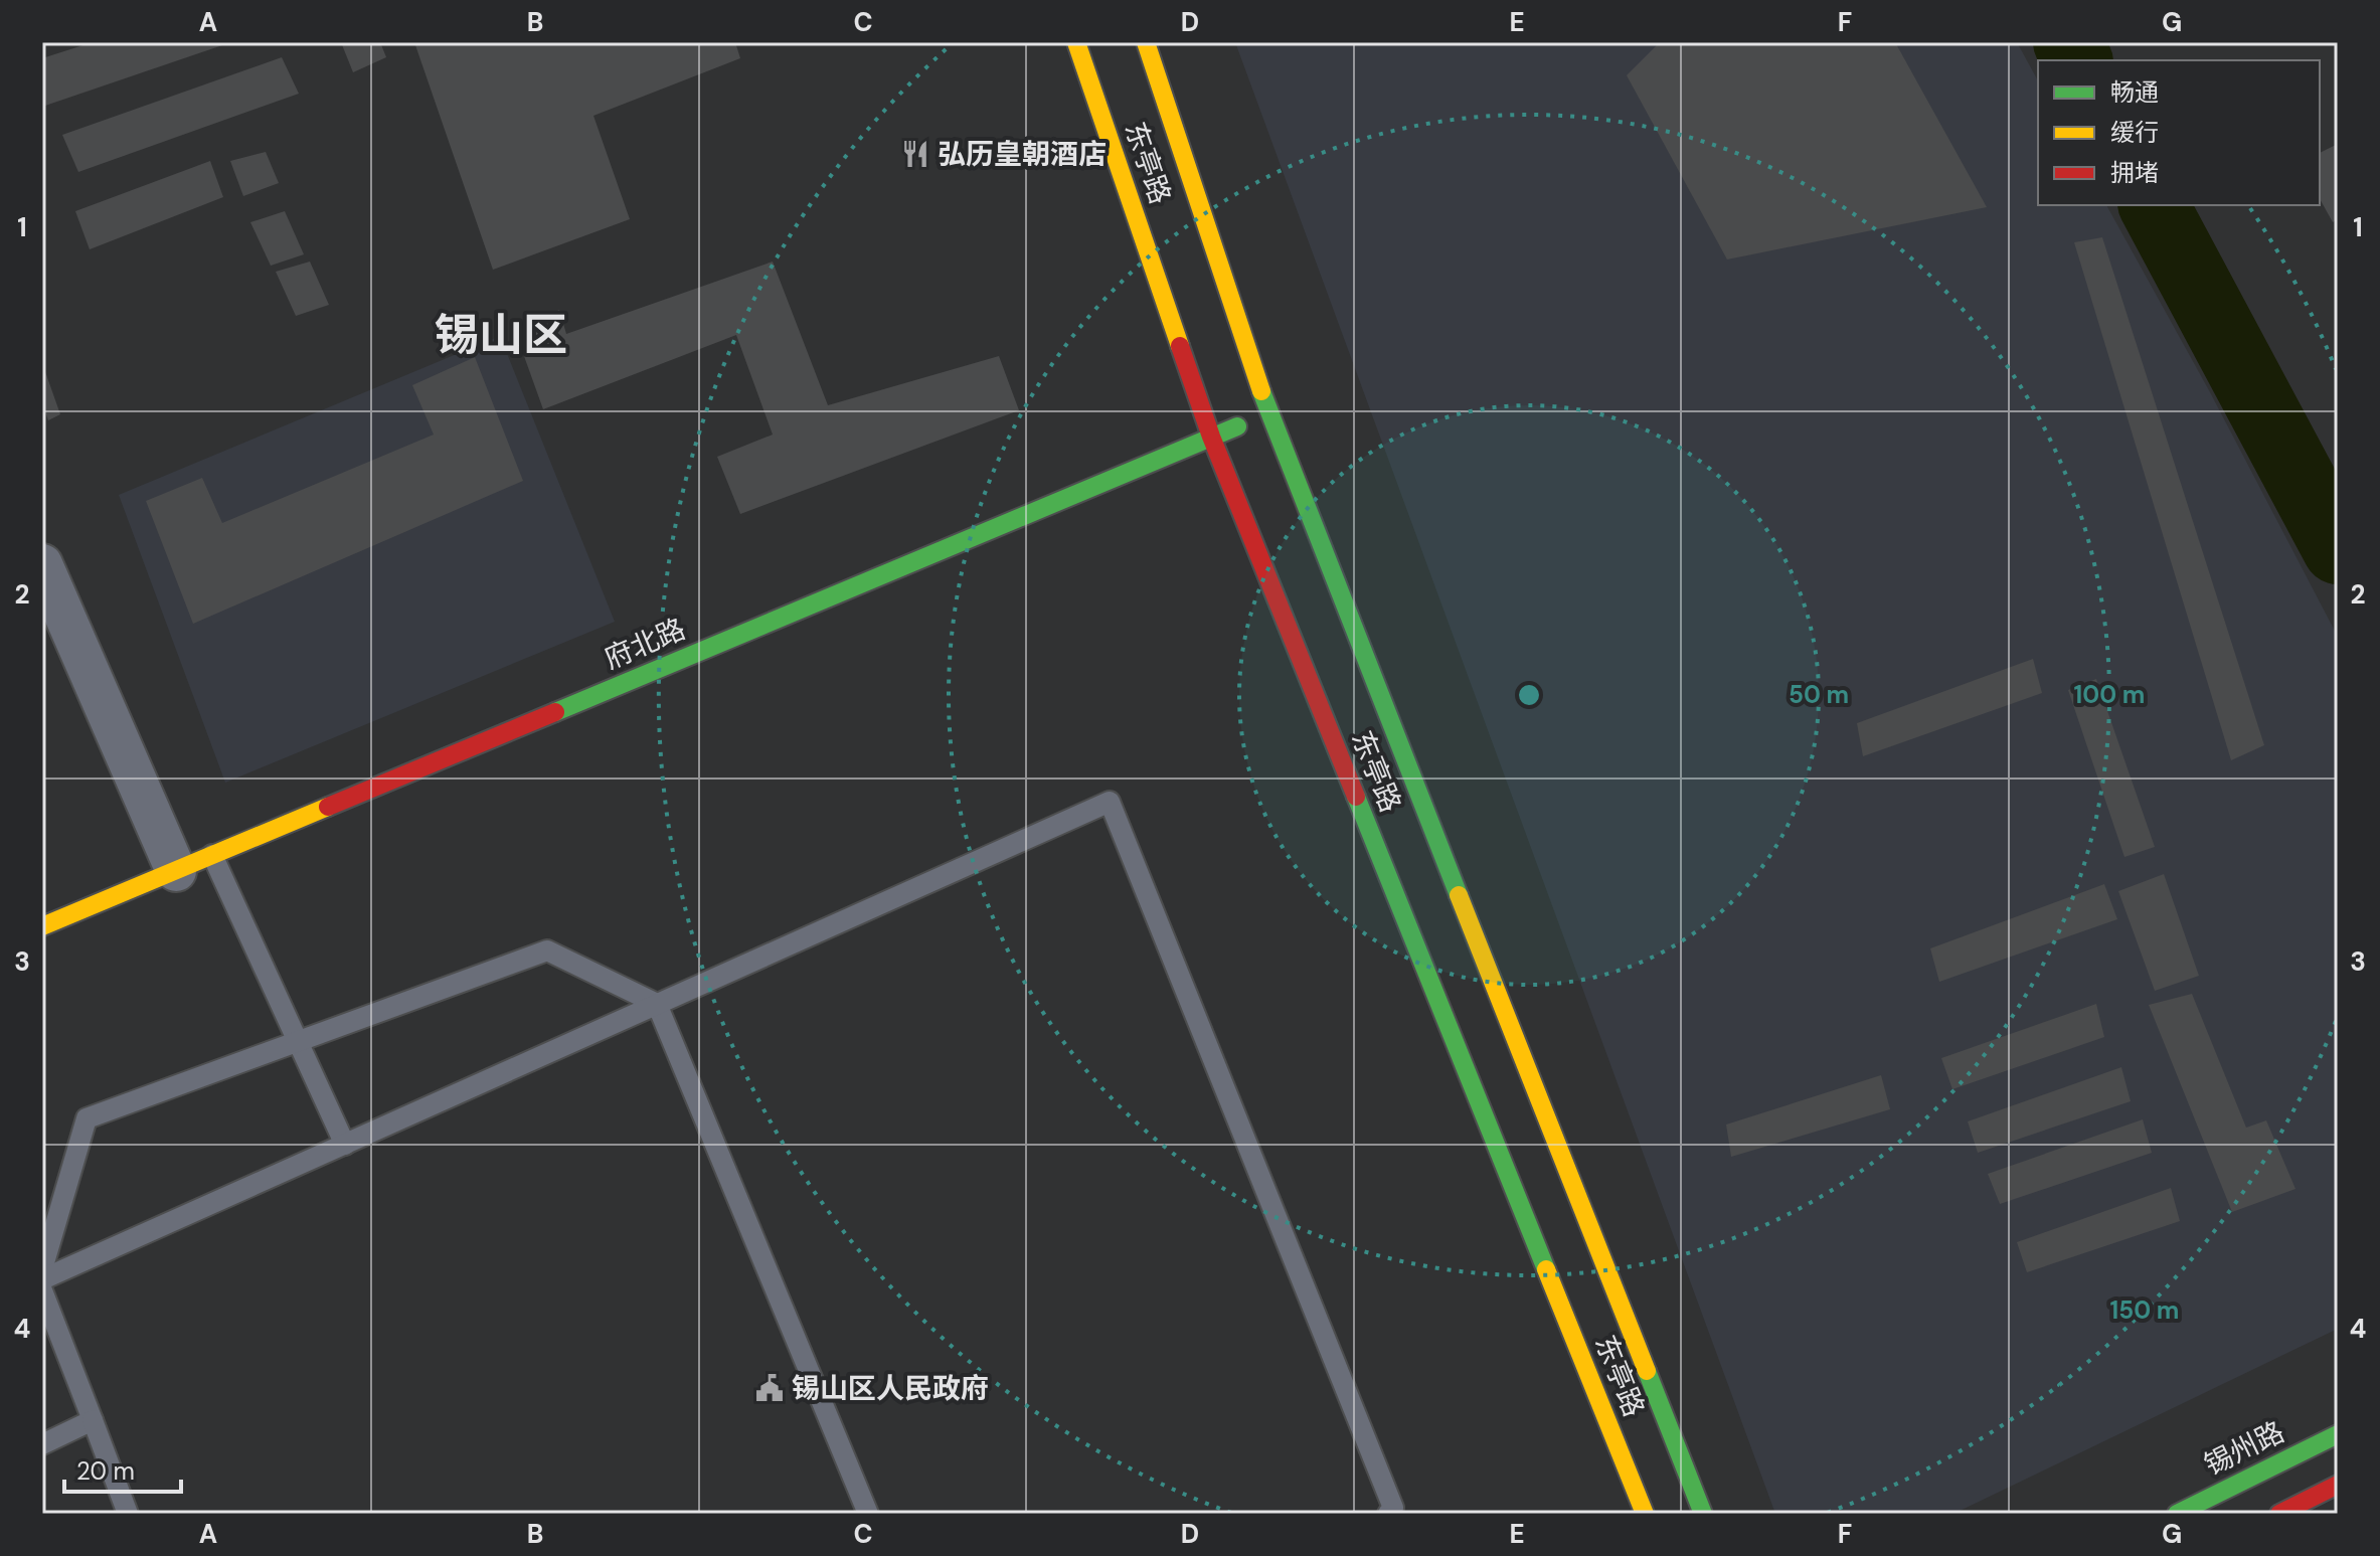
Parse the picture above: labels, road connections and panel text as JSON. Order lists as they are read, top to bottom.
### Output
{
  "streets": {
    "main road": ["东亭路", "府北路", "锡州路"]
  },
  "crossings": [
    ["东亭路", "府北路"]
  ],
  "districts": ["锡山区"],
  "places": {
    "restaurant": ["弘历皇朝酒店"],
    "public building": ["锡山区人民政府"]
  },
  "legend": ["畅通", "缓行", "拥堵"],
  "scale_bar": "20 m",
  "grid": {
    "columns": [
      "A",
      "B",
      "C",
      "D",
      "E",
      "F",
      "G"
    ],
    "rows": [
      "1",
      "2",
      "3",
      "4"
    ]
  },
  "rings": ["50 m", "100 m", "150 m"]
}
